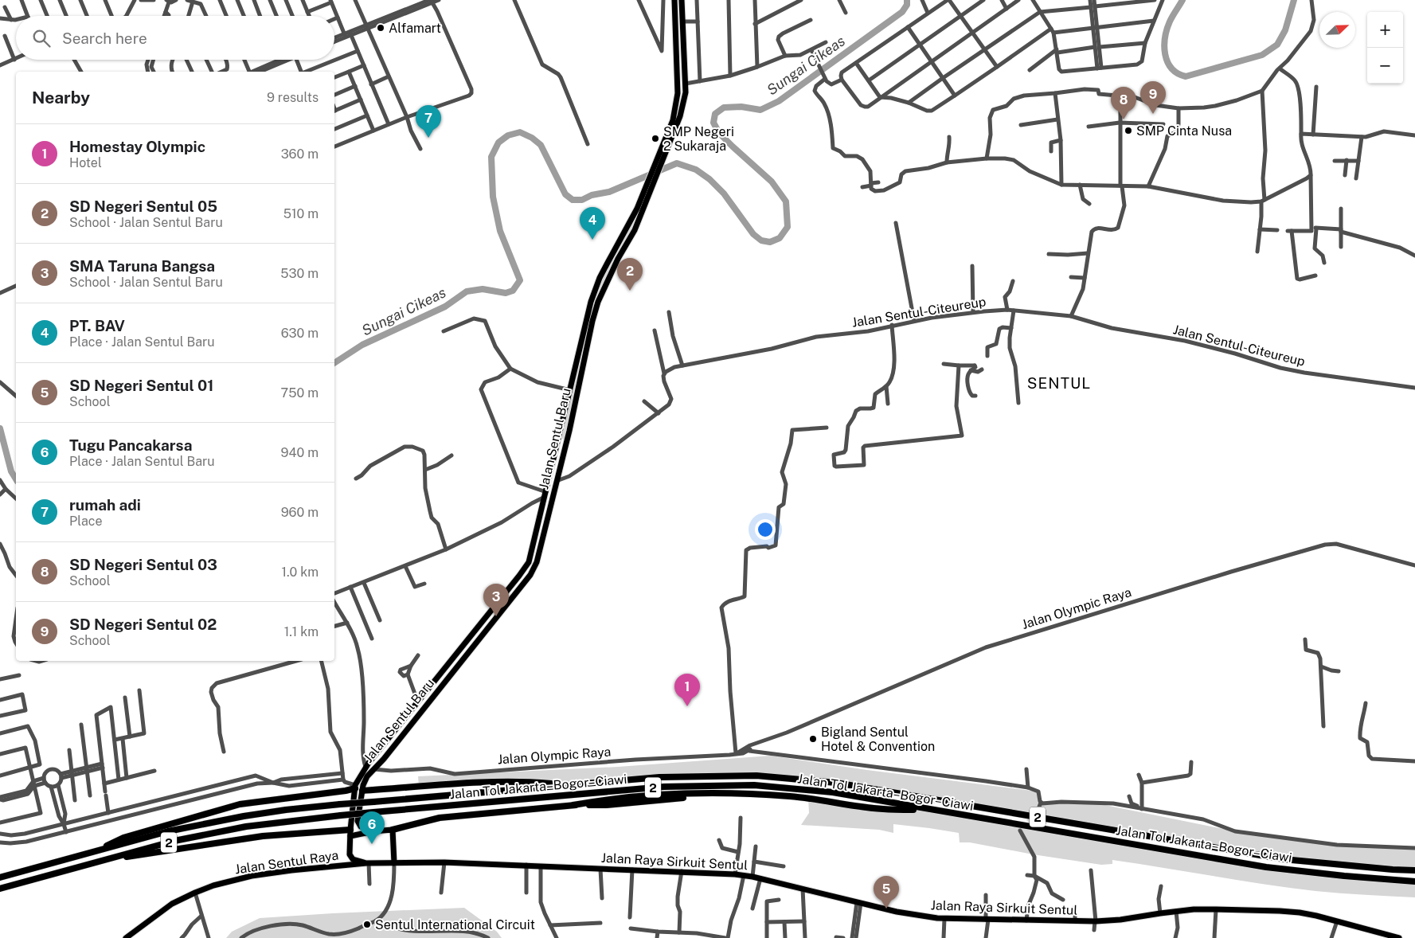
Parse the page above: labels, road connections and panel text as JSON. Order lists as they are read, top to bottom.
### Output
{
  "streets": {
    "highway": ["Jalan Tol Jakarta–Bogor–Ciawi", "2"],
    "main road": ["Jalan Sentul Baru", "Jalan Raya Sirkuit Sentul", "Jalan Sentul Raya"],
    "street": ["Jalan Sentul-Citeureup", "Jalan Olympic Raya"]
  },
  "crossings": [
    ["Jalan Sentul Baru", "Jalan Olympic Raya"],
    ["Jalan Sentul Baru", "Jalan Sentul Raya"],
    ["Jalan Raya Sirkuit Sentul", "Jalan Sentul Raya"]
  ],
  "districts": ["SENTUL"],
  "water": ["Sungai Cikeas"],
  "places": [
    "Alfamart",
    "SMP Cinta Nusa",
    "SMP Negeri 2 Sukaraja",
    "Bigland Sentul Hotel & Convention",
    "Sentul International Circuit"
  ],
  "north": "top right",
  "page": {
    "map_buttons": ["+", "−"],
    "search": "Search here",
    "heading": ["Nearby", "9 results"],
    "pins": [
      "9",
      "8",
      "7",
      "4",
      "2",
      "3",
      "1",
      "6",
      "5"
    ],
    "list": [
      {
        "mark": "1",
        "name": "Homestay Olympic",
        "note": "Hotel",
        "value": "360 m"
      },
      {
        "mark": "2",
        "name": "SD Negeri Sentul 05",
        "note": "School · Jalan Sentul Baru",
        "value": "510 m"
      },
      {
        "mark": "3",
        "name": "SMA Taruna Bangsa",
        "note": "School · Jalan Sentul Baru",
        "value": "530 m"
      },
      {
        "mark": "4",
        "name": "PT. BAV",
        "note": "Place · Jalan Sentul Baru",
        "value": "630 m"
      },
      {
        "mark": "5",
        "name": "SD Negeri Sentul 01",
        "note": "School",
        "value": "750 m"
      },
      {
        "mark": "6",
        "name": "Tugu Pancakarsa",
        "note": "Place · Jalan Sentul Baru",
        "value": "940 m"
      },
      {
        "mark": "7",
        "name": "rumah adi",
        "note": "Place",
        "value": "960 m"
      },
      {
        "mark": "8",
        "name": "SD Negeri Sentul 03",
        "note": "School",
        "value": "1.0 km"
      },
      {
        "mark": "9",
        "name": "SD Negeri Sentul 02",
        "note": "School",
        "value": "1.1 km"
      }
    ]
  }
}
